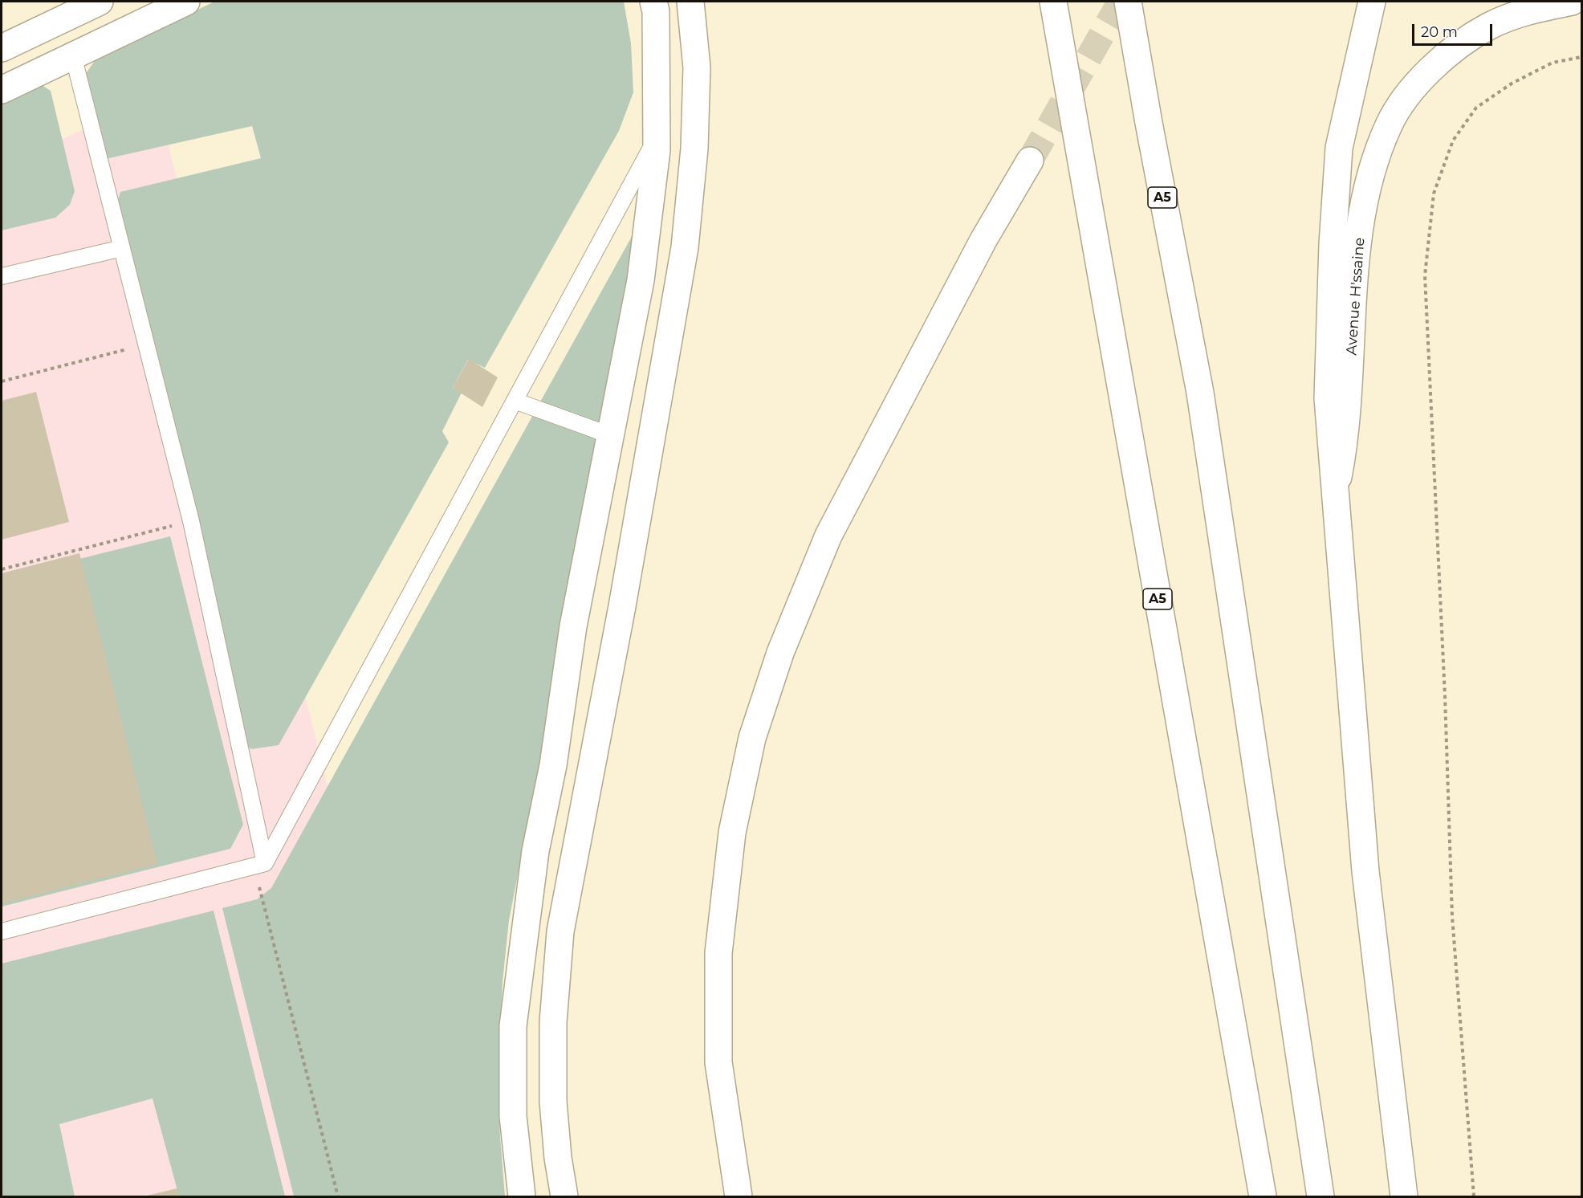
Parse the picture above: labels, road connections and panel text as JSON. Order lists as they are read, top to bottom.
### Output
{
  "streets": {
    "main road": ["A5", "Avenue H'ssaine"]
  },
  "scale_bar": "20 m"
}
